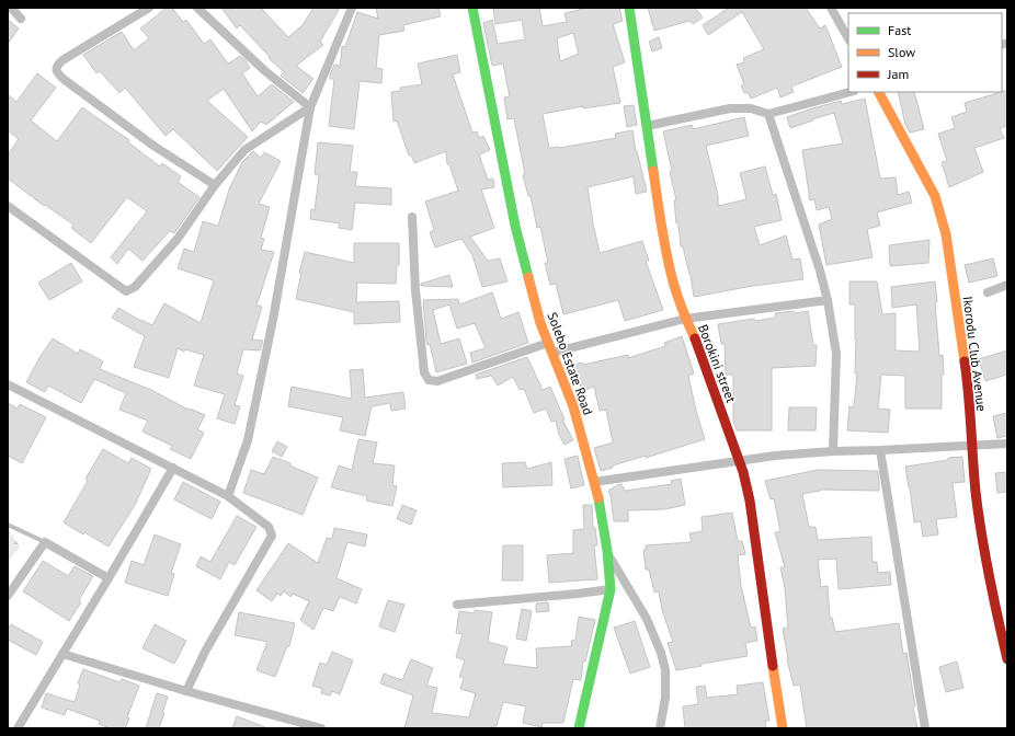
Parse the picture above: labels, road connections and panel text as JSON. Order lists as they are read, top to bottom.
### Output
{
  "streets": {
    "street": ["Ikorodu Club Avenue", "Solebo Estate Road", "Borokini street"]
  },
  "legend": ["Fast", "Slow", "Jam"]
}
